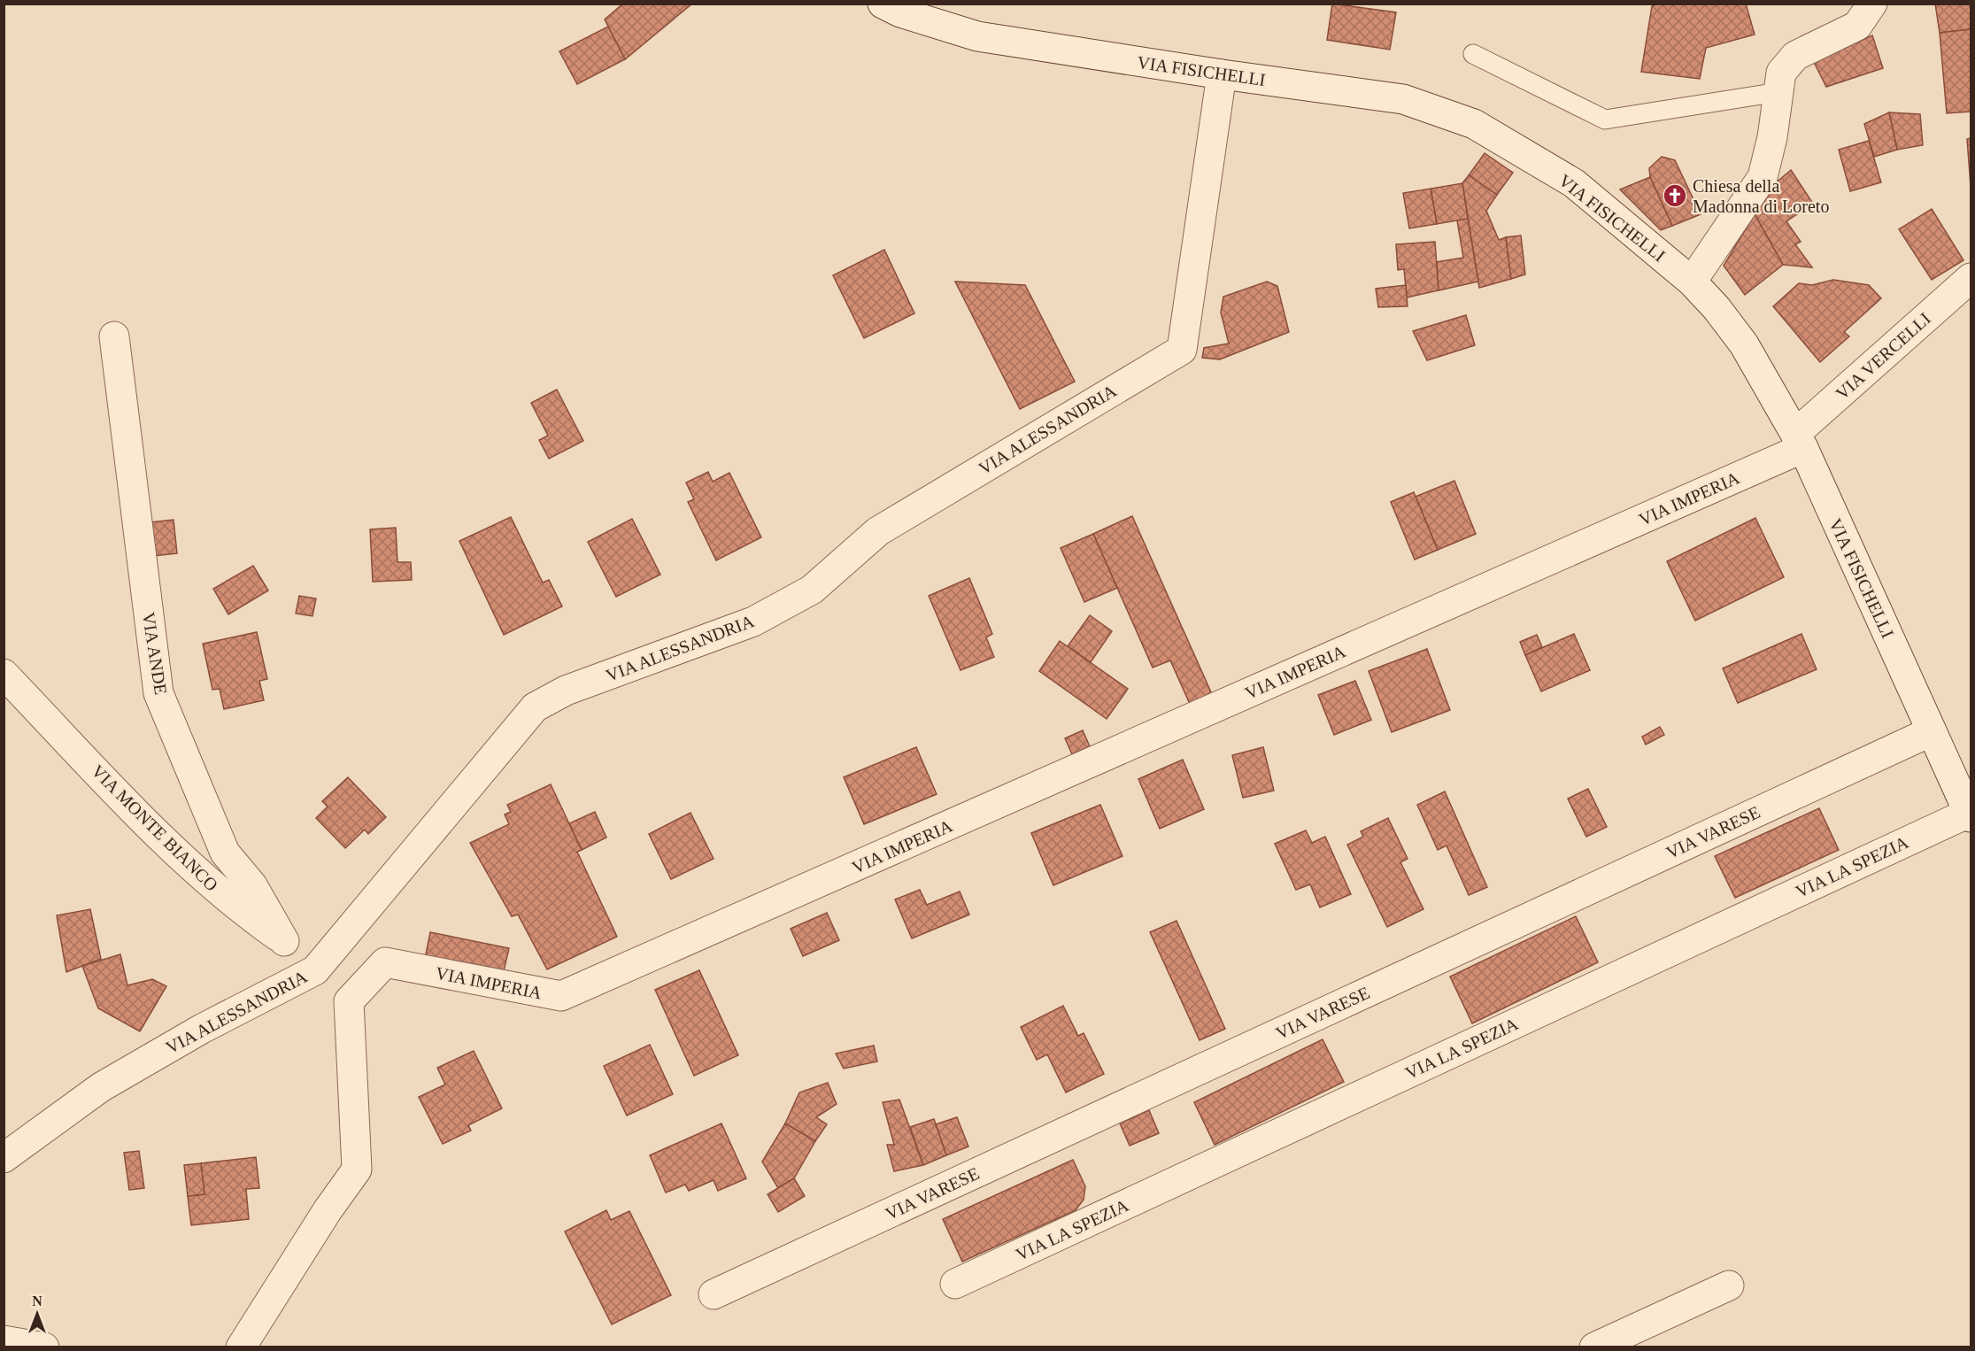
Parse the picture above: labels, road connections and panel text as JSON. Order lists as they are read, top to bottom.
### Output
{
  "streets": {
    "street": [
      "VIA FISICHELLI",
      "VIA VERCELLI",
      "VIA ALESSANDRIA",
      "VIA IMPERIA",
      "VIA ANDE",
      "VIA MONTE BIANCO",
      "VIA VARESE",
      "VIA LA SPEZIA"
    ]
  },
  "crossings": [
    ["VIA FISICHELLI", "VIA VERCELLI"],
    ["VIA FISICHELLI", "VIA ALESSANDRIA"],
    ["VIA FISICHELLI", "VIA IMPERIA"],
    ["VIA FISICHELLI", "VIA VARESE"],
    ["VIA FISICHELLI", "VIA LA SPEZIA"],
    ["VIA VERCELLI", "VIA IMPERIA"],
    ["VIA ALESSANDRIA", "VIA MONTE BIANCO"],
    ["VIA ANDE", "VIA MONTE BIANCO"]
  ],
  "places": {
    "church": ["Chiesa della Madonna di Loreto"]
  },
  "north": "top"
}
